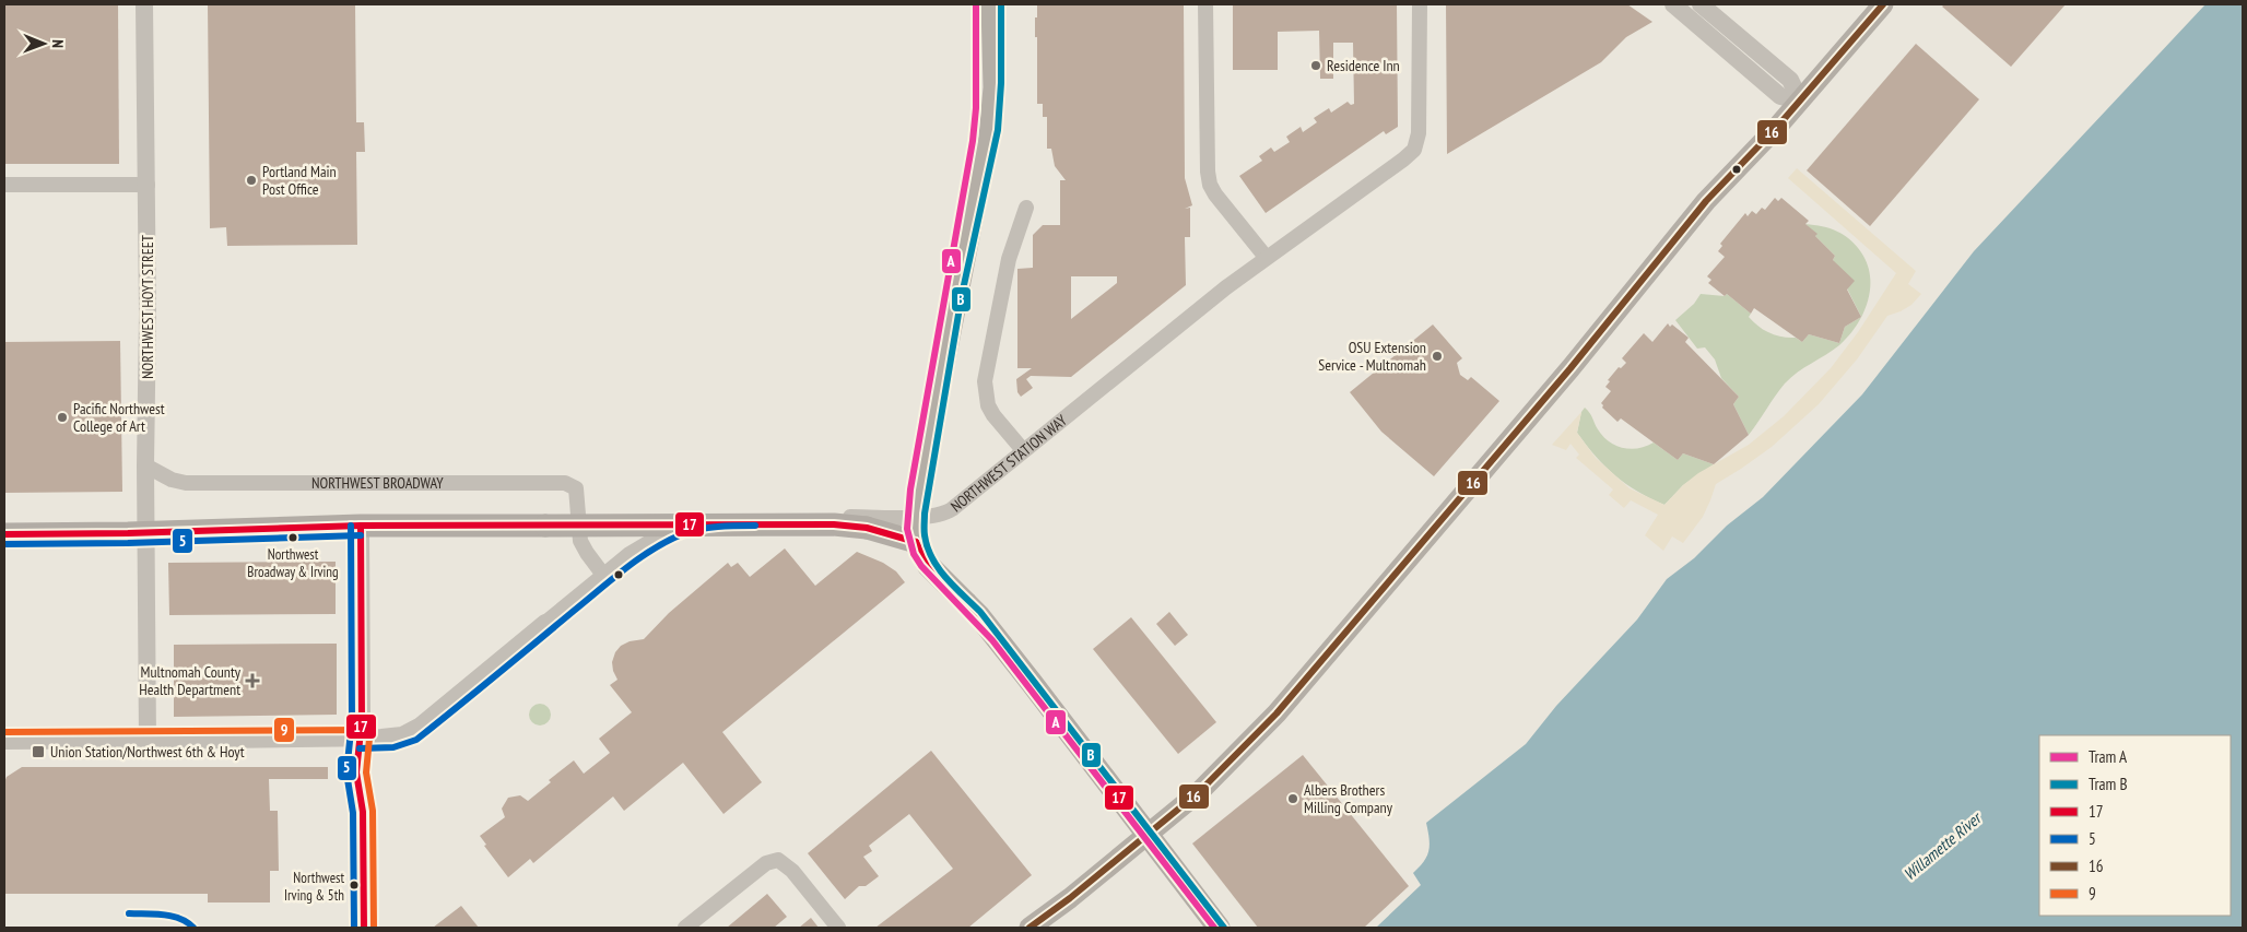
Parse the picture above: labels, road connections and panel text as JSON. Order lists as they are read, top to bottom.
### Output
{
  "streets": {
    "street": ["NORTHWEST HOYT STREET", "NORTHWEST STATION WAY", "NORTHWEST BROADWAY"]
  },
  "crossings": [
    ["NORTHWEST HOYT STREET", "NORTHWEST STATION WAY"],
    ["NORTHWEST HOYT STREET", "NORTHWEST BROADWAY"],
    ["NORTHWEST STATION WAY", "NORTHWEST BROADWAY"]
  ],
  "water": ["Willamette River"],
  "places": {
    "other": [
      "Residence Inn",
      "Portland Main Post Office",
      "OSU Extension Service - Multnomah",
      "Pacific Northwest College of Art",
      "Northwest Broadway & Irving",
      "Albers Brothers Milling Company",
      "Northwest Irving & 5th"
    ],
    "health": ["Multnomah County Health Department"],
    "transit": ["Union Station/Northwest 6th & Hoyt"]
  },
  "lines": [
    "tram line A",
    "tram line B",
    "transit line 16",
    "transit line 17",
    "transit line 5",
    "transit line 9"
  ],
  "legend": [
    "Tram A",
    "Tram B",
    "17",
    "5",
    "16",
    "9"
  ],
  "north": "right"
}
